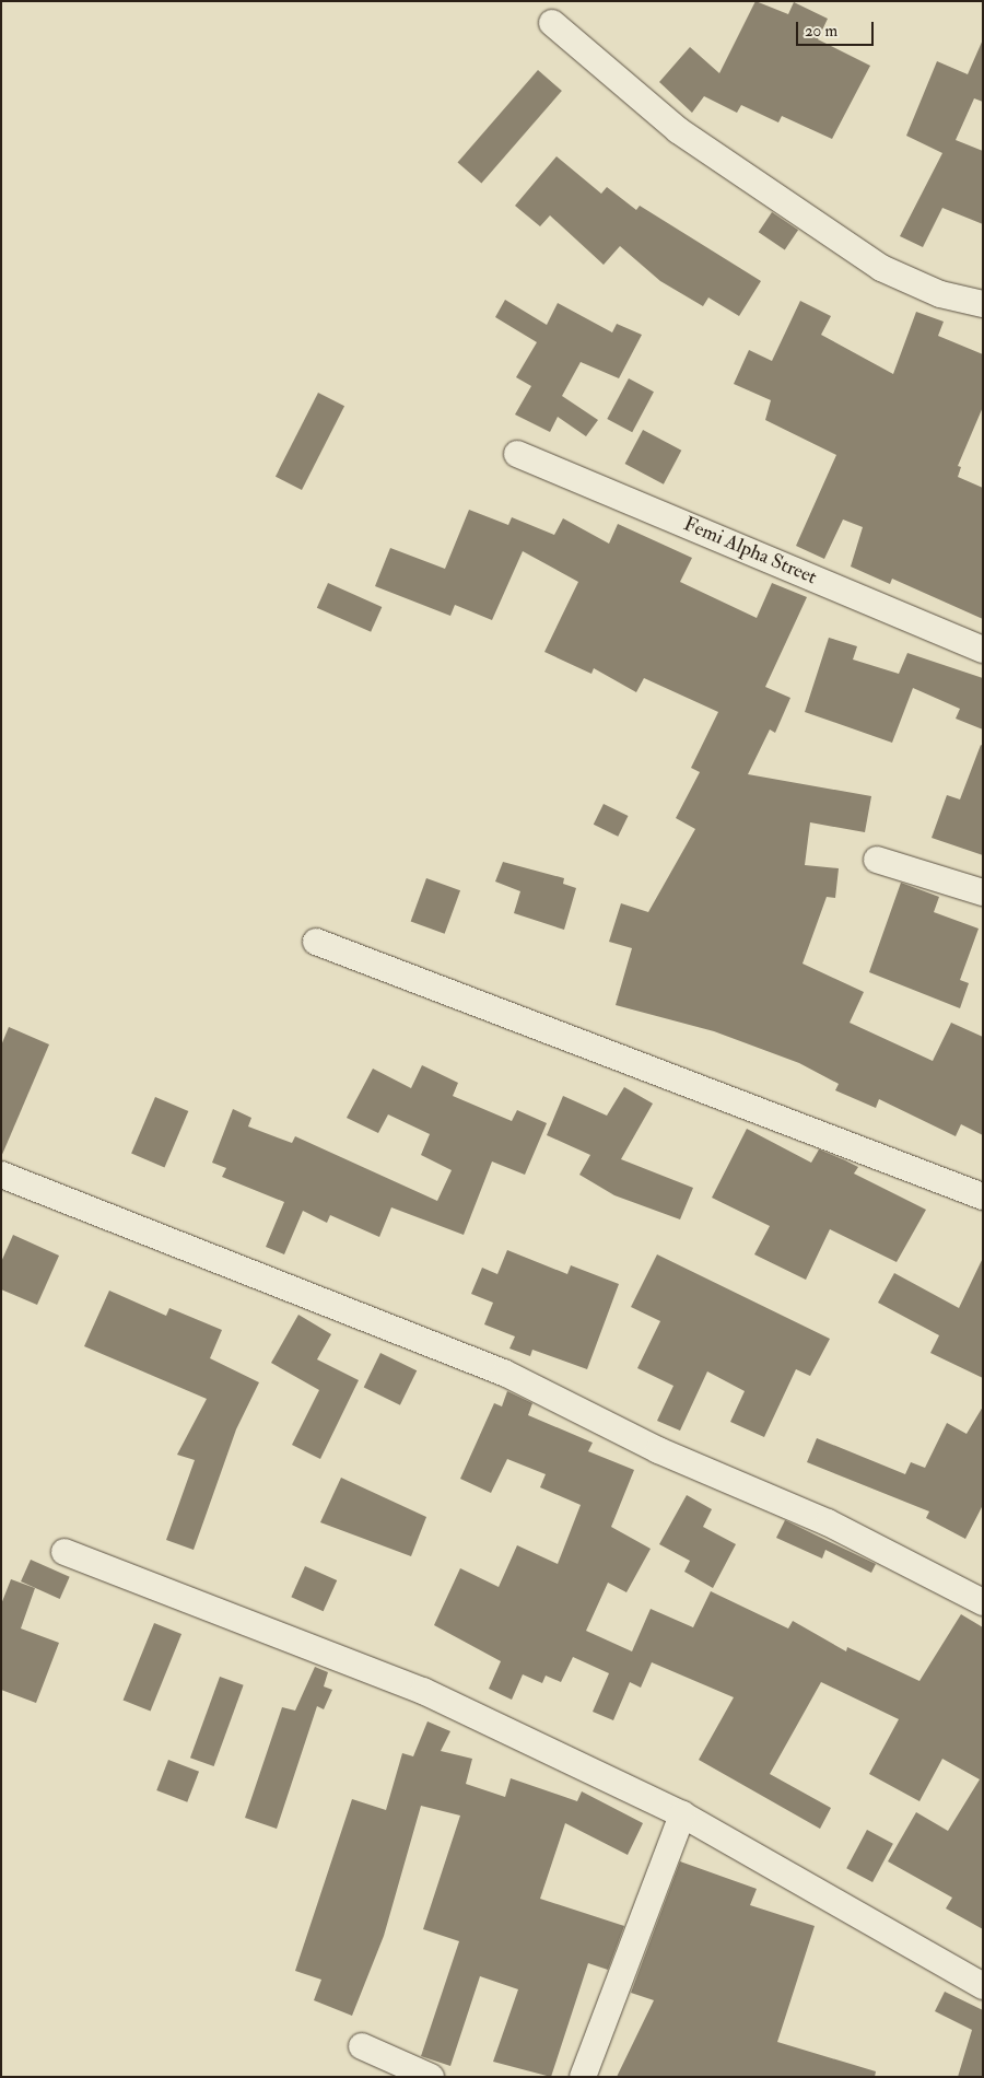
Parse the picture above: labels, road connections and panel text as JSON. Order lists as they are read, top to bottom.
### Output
{
  "streets": {
    "street": ["Femi Alpha Street"]
  },
  "scale_bar": "20 m"
}
